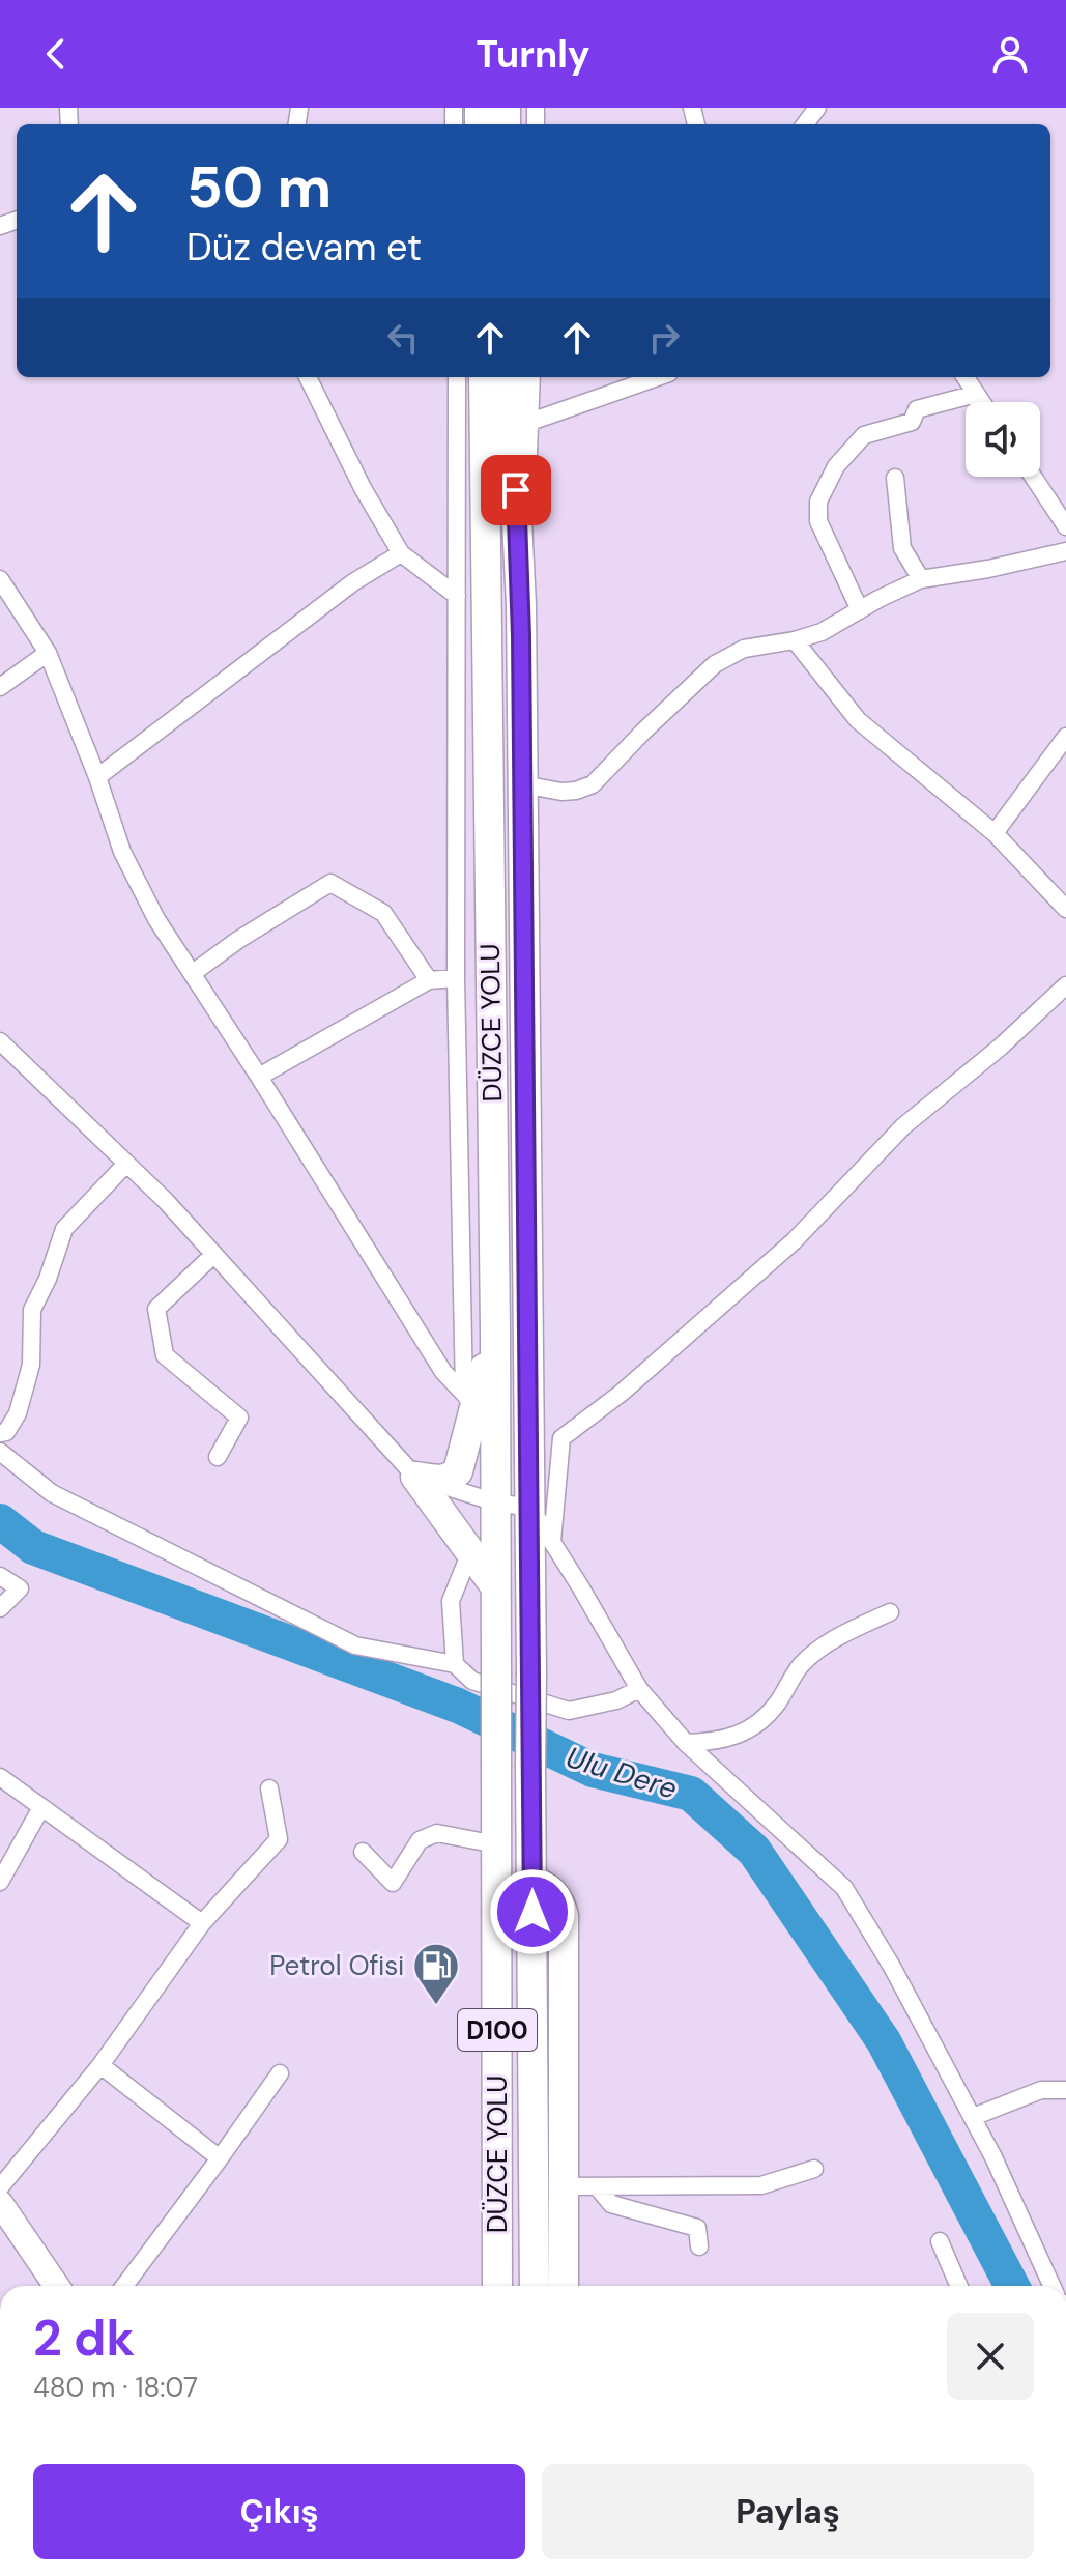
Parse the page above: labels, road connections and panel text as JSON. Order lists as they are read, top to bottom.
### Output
{
  "streets": {
    "highway": ["DÜZCE YOLU", "D100"]
  },
  "water": ["Ulu Dere"],
  "places": {
    "fuel station": ["Petrol Ofisi"]
  },
  "page": {
    "header": "Turnly",
    "turn": ["50 m", "Düz devam et"],
    "heading": ["2 dk", "480 m · 18:07"],
    "buttons": ["Çıkış", "Paylaş"]
  }
}
